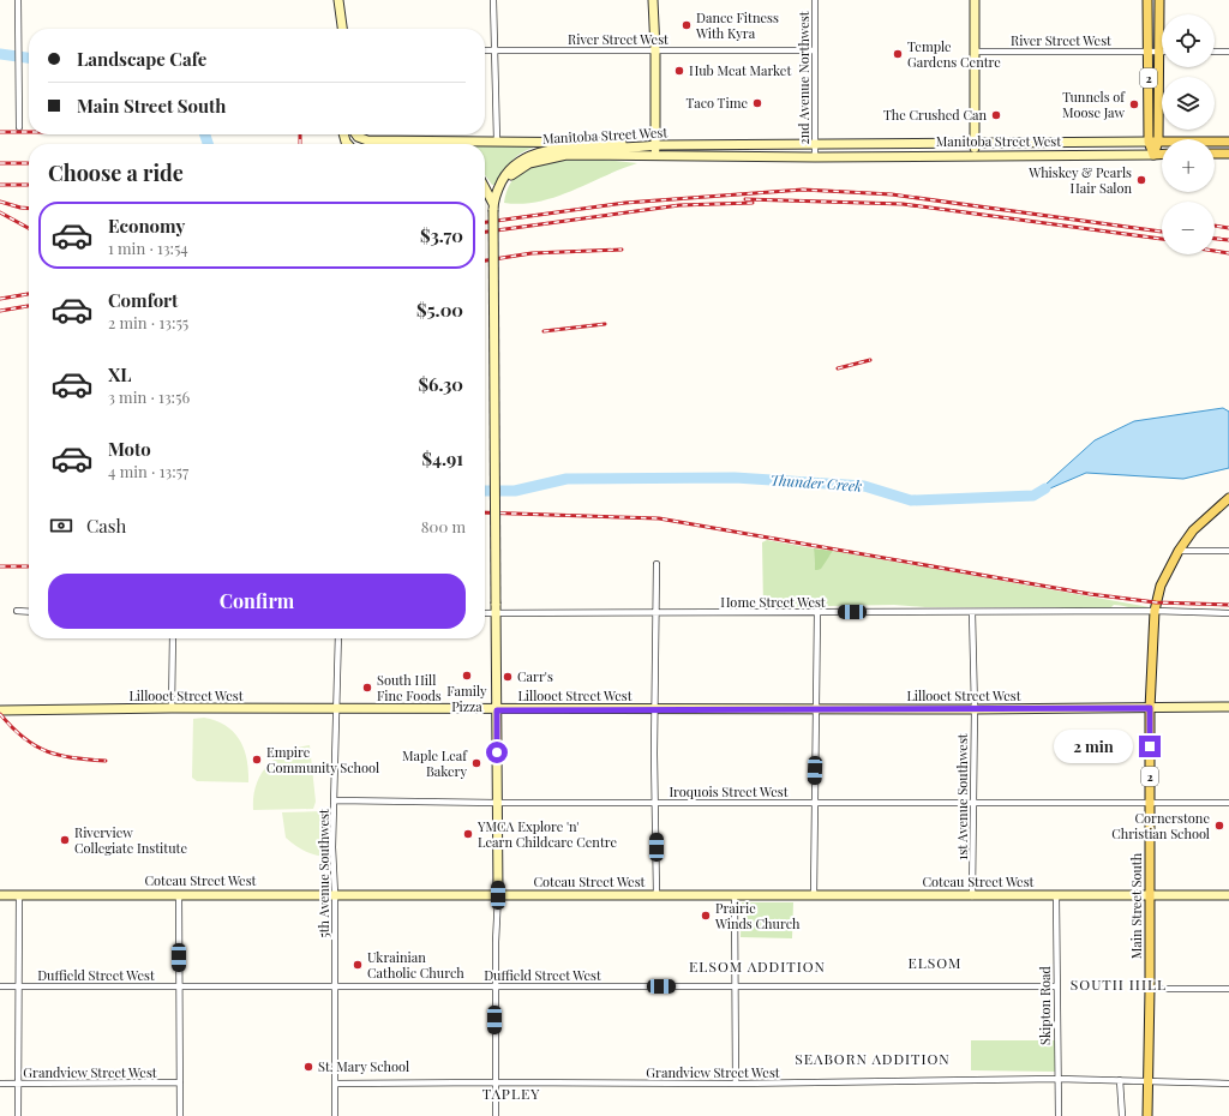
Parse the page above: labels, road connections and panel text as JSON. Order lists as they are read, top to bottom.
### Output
{
  "streets": {
    "main road": ["2", "Main Street South"],
    "street": [
      "River Street West",
      "2nd Avenue Northwest",
      "Manitoba Street West",
      "Home Street West",
      "Lillooet Street West",
      "Iroquois Street West",
      "1st Avenue Southwest",
      "5th Avenue Southwest",
      "Coteau Street West",
      "Duffield Street West",
      "Skipton Road",
      "Grandview Street West"
    ]
  },
  "crossings": [
    ["River Street West", "2nd Avenue Northwest"],
    ["River Street West", "2"],
    ["2nd Avenue Northwest", "Manitoba Street West"],
    ["2", "Manitoba Street West"],
    ["2", "Main Street South"],
    ["2", "Grandview Street West"],
    ["Home Street West", "1st Avenue Southwest"],
    ["Home Street West", "Main Street South"],
    ["Lillooet Street West", "1st Avenue Southwest"],
    ["Lillooet Street West", "5th Avenue Southwest"],
    ["Lillooet Street West", "Main Street South"],
    ["Iroquois Street West", "1st Avenue Southwest"],
    ["Iroquois Street West", "5th Avenue Southwest"],
    ["Iroquois Street West", "Main Street South"],
    ["1st Avenue Southwest", "Coteau Street West"],
    ["5th Avenue Southwest", "Coteau Street West"],
    ["5th Avenue Southwest", "Duffield Street West"],
    ["5th Avenue Southwest", "Grandview Street West"],
    ["Coteau Street West", "Main Street South"],
    ["Coteau Street West", "Skipton Road"],
    ["Main Street South", "Grandview Street West"],
    ["Duffield Street West", "Skipton Road"],
    ["Skipton Road", "Grandview Street West"]
  ],
  "districts": [
    "ELSOM",
    "ELSOM ADDITION",
    "SOUTH HILL",
    "SEABORN ADDITION",
    "TAPLEY"
  ],
  "water": ["Thunder Creek"],
  "places": [
    "Dance Fitness With Kyra",
    "Temple Gardens Centre",
    "Hub Meat Market",
    "Taco Time",
    "Tunnels of Moose Jaw",
    "The Crushed Can",
    "Whiskey & Pearls Hair Salon",
    "Family Pizza",
    "Carr's",
    "South Hill Fine Foods",
    "Empire Community School",
    "Maple Leaf Bakery",
    "Cornerstone Christian School",
    "YMCA Explore 'n' Learn Childcare Centre",
    "Riverview Collegiate Institute",
    "Prairie Winds Church",
    "Ukrainian Catholic Church",
    "St. Mary School"
  ],
  "page": {
    "map_buttons": ["+", "−"],
    "banner": ["Landscape Cafe", "Main Street South"],
    "heading": "Choose a ride",
    "list": [
      {
        "name": "Economy",
        "note": "1 min · 13:54",
        "value": "$3.70"
      },
      {
        "name": "Comfort",
        "note": "2 min · 13:55",
        "value": "$5.00"
      },
      {
        "name": "XL",
        "note": "3 min · 13:56",
        "value": "$6.30"
      },
      {
        "name": "Moto",
        "note": "4 min · 13:57",
        "value": "$4.91"
      }
    ],
    "pay": ["Cash", "800 m"],
    "buttons": "Confirm",
    "bubble": "2 min"
  }
}
